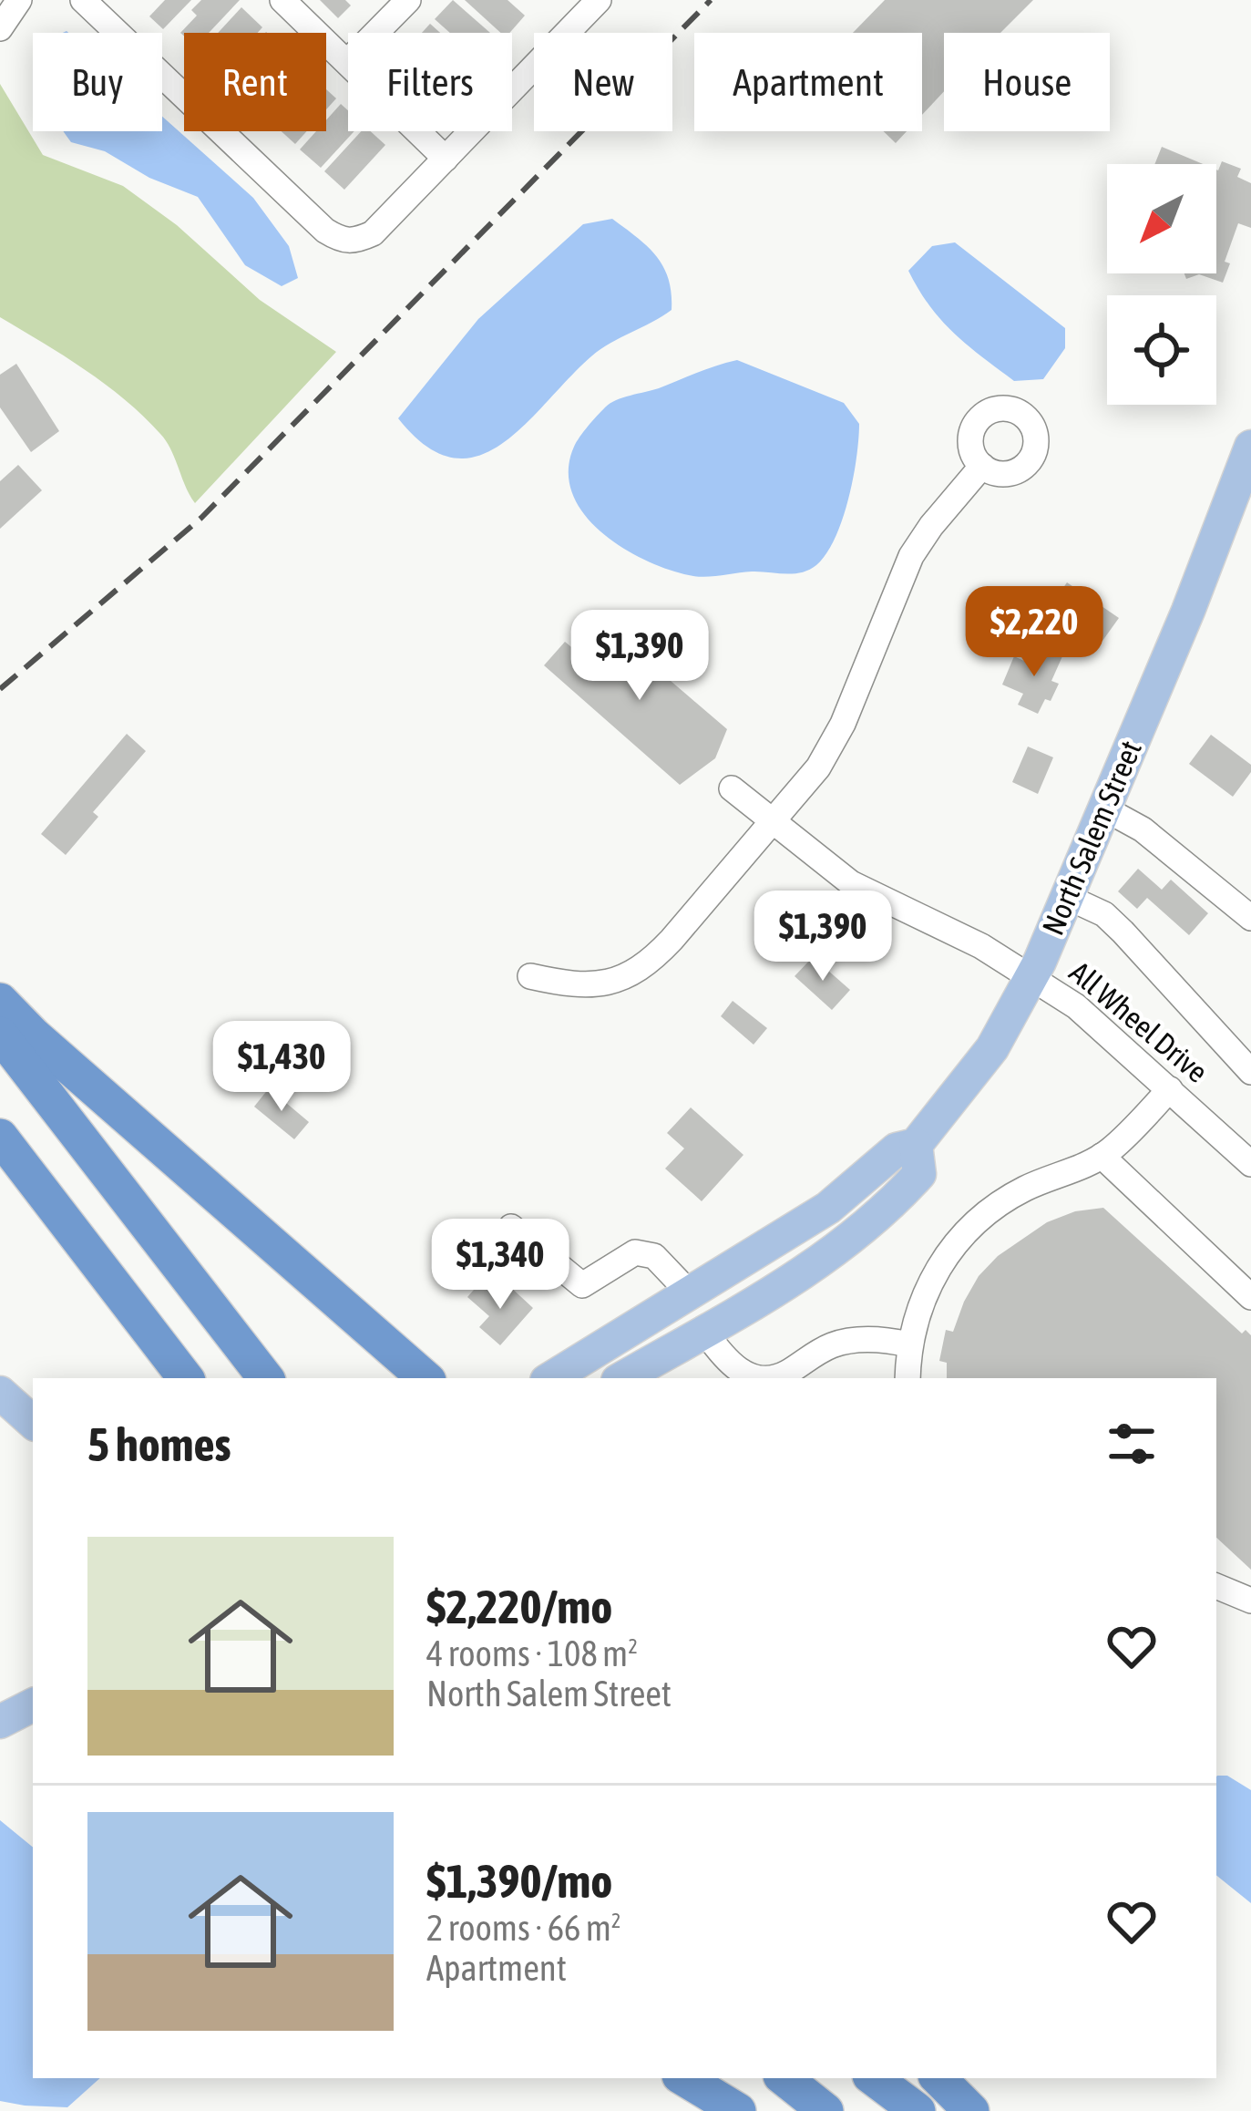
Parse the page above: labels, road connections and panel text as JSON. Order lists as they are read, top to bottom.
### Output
{
  "streets": {
    "main road": ["North Salem Street"],
    "street": ["All Wheel Drive"]
  },
  "crossings": [
    ["North Salem Street", "All Wheel Drive"]
  ],
  "north": "bottom left",
  "page": {
    "chip": [
      "Buy",
      "Rent",
      "Filters",
      "New",
      "Apartment",
      "House"
    ],
    "price": [
      "$2,220",
      "$1,390",
      "$1,390",
      "$1,430",
      "$1,340"
    ],
    "heading": "5 homes",
    "list": [
      {
        "name": "$2,220/mo",
        "note": "4 rooms · 108 m² · North Salem Street"
      },
      {
        "name": "$1,390/mo",
        "note": "2 rooms · 66 m² · Apartment"
      }
    ]
  }
}
